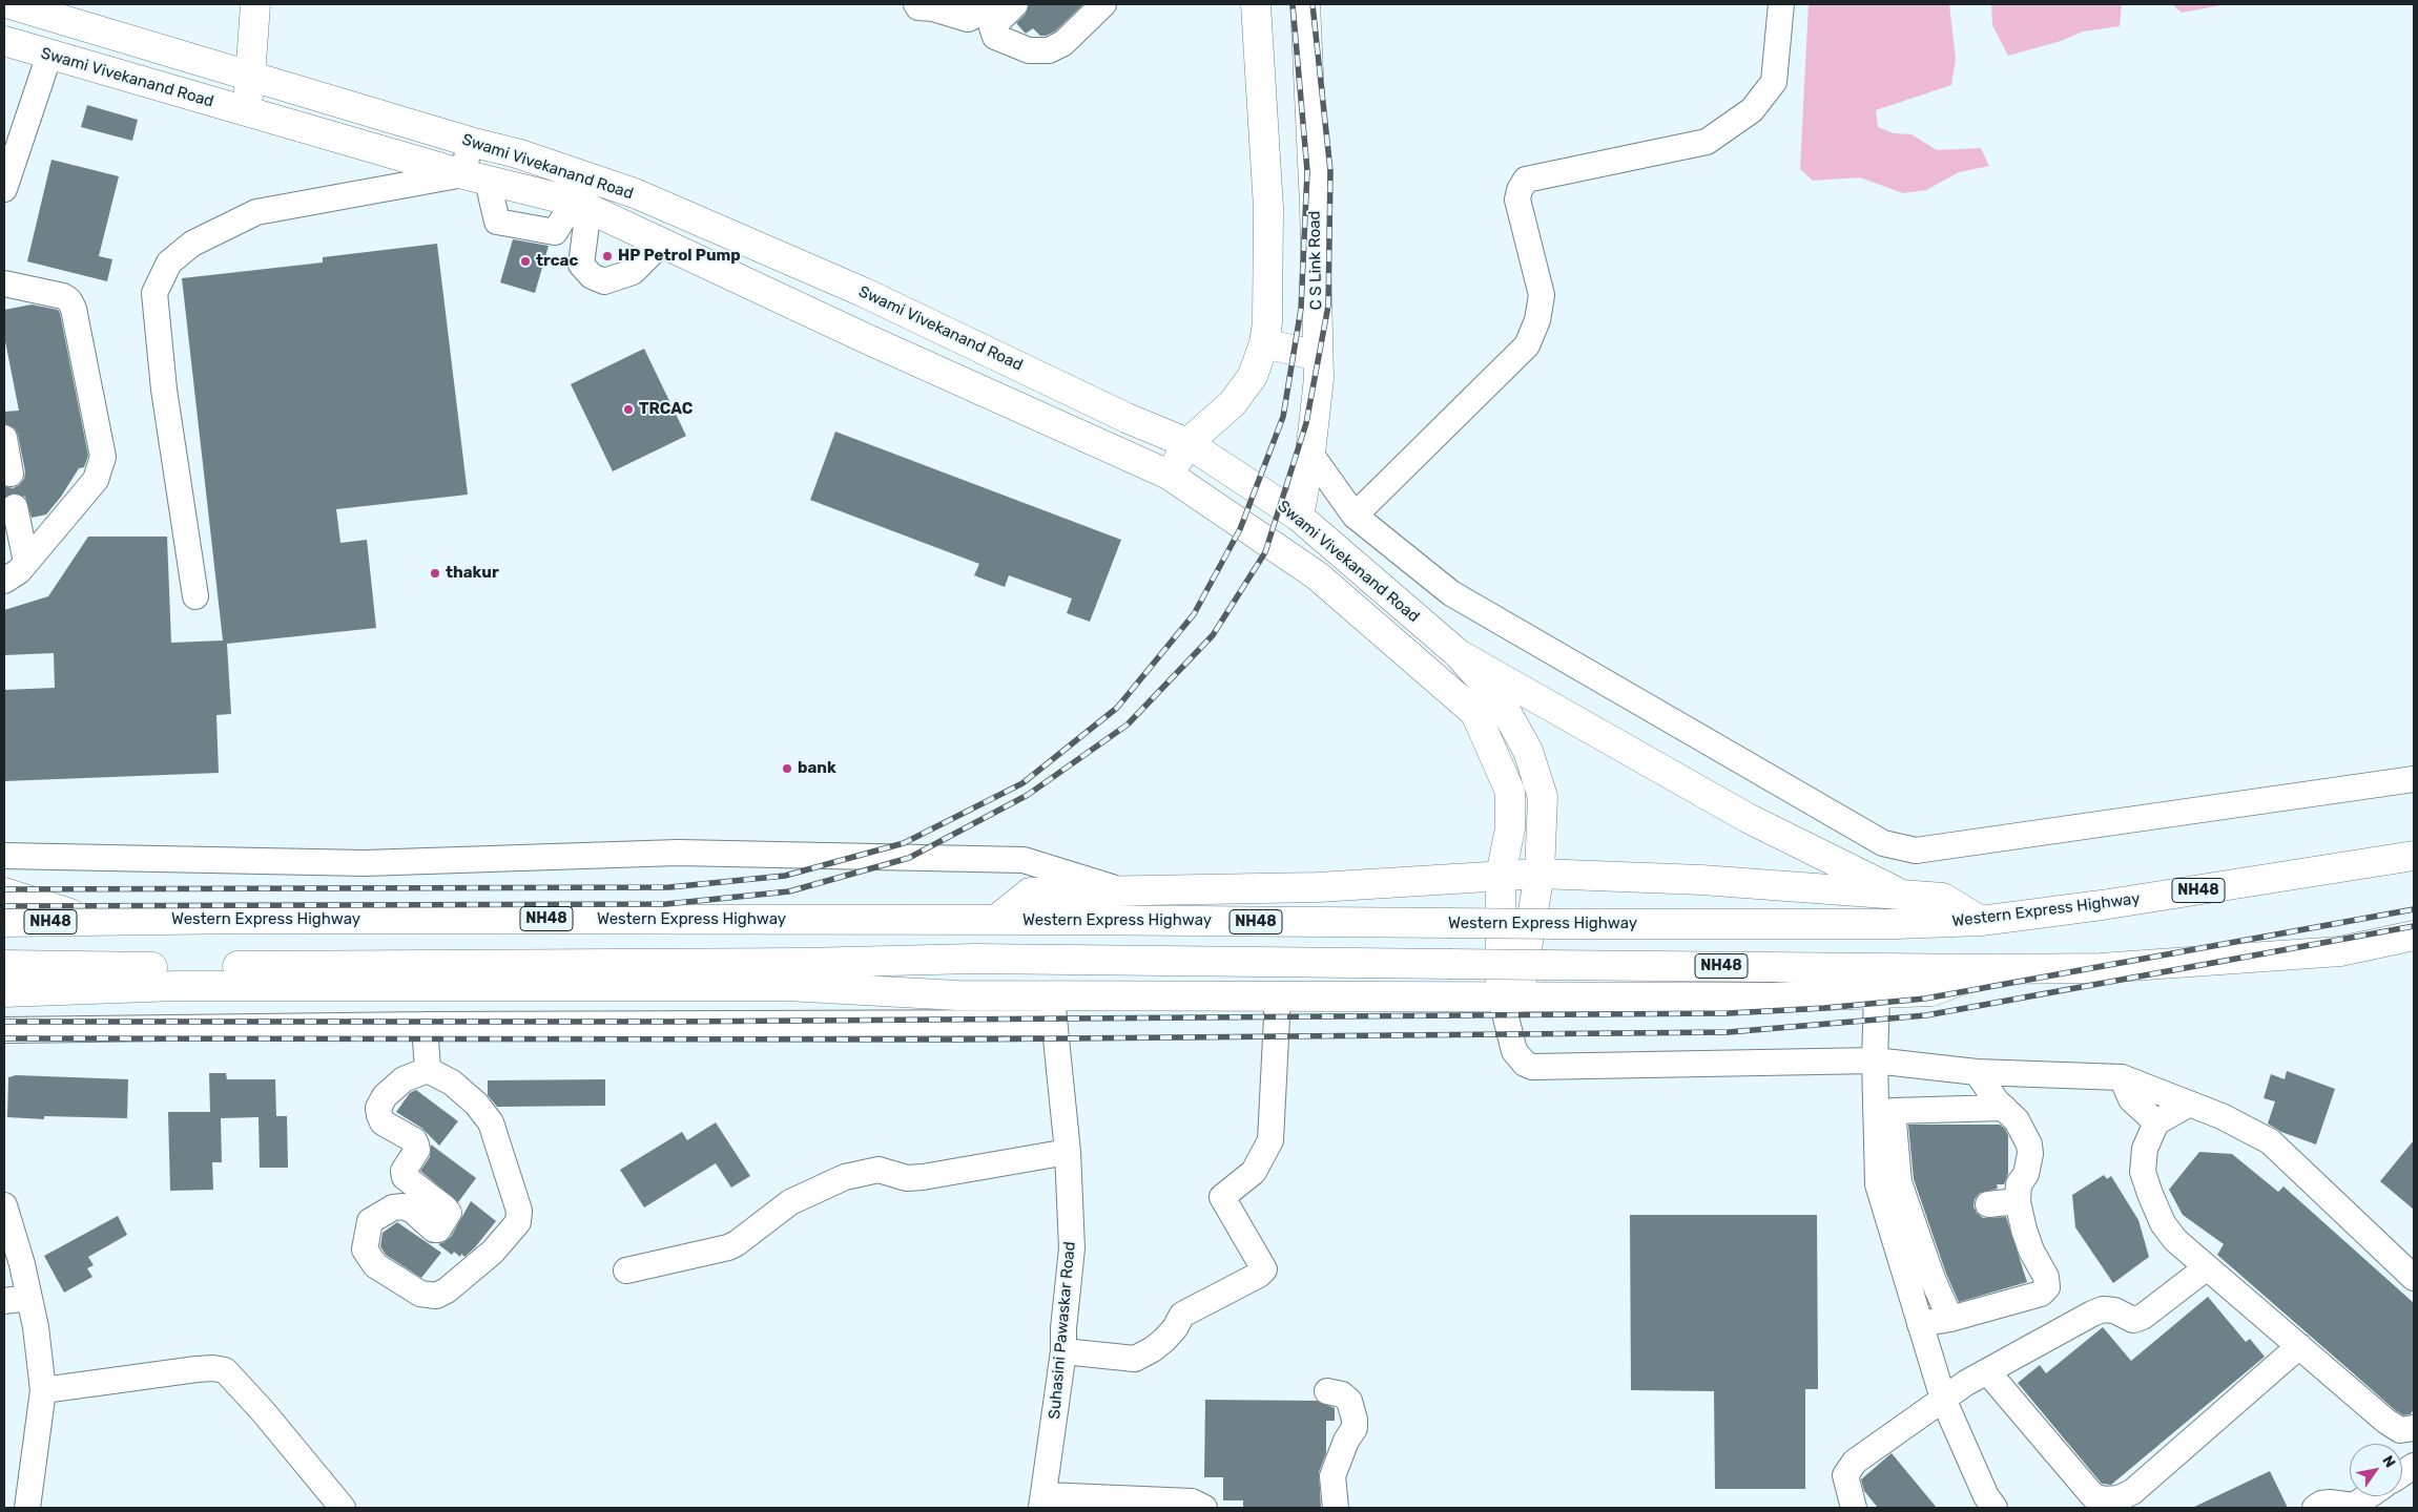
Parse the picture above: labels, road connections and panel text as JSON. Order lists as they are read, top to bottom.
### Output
{
  "streets": {
    "main road": [
      "Swami Vivekanand Road",
      "C S Link Road",
      "NH48",
      "Western Express Highway"
    ],
    "street": ["Suhasini Pawaskar Road"]
  },
  "crossings": [
    ["Swami Vivekanand Road", "C S Link Road"]
  ],
  "places": [
    "HP Petrol Pump",
    "trcac",
    "TRCAC",
    "thakur",
    "bank"
  ],
  "north": "top right"
}
